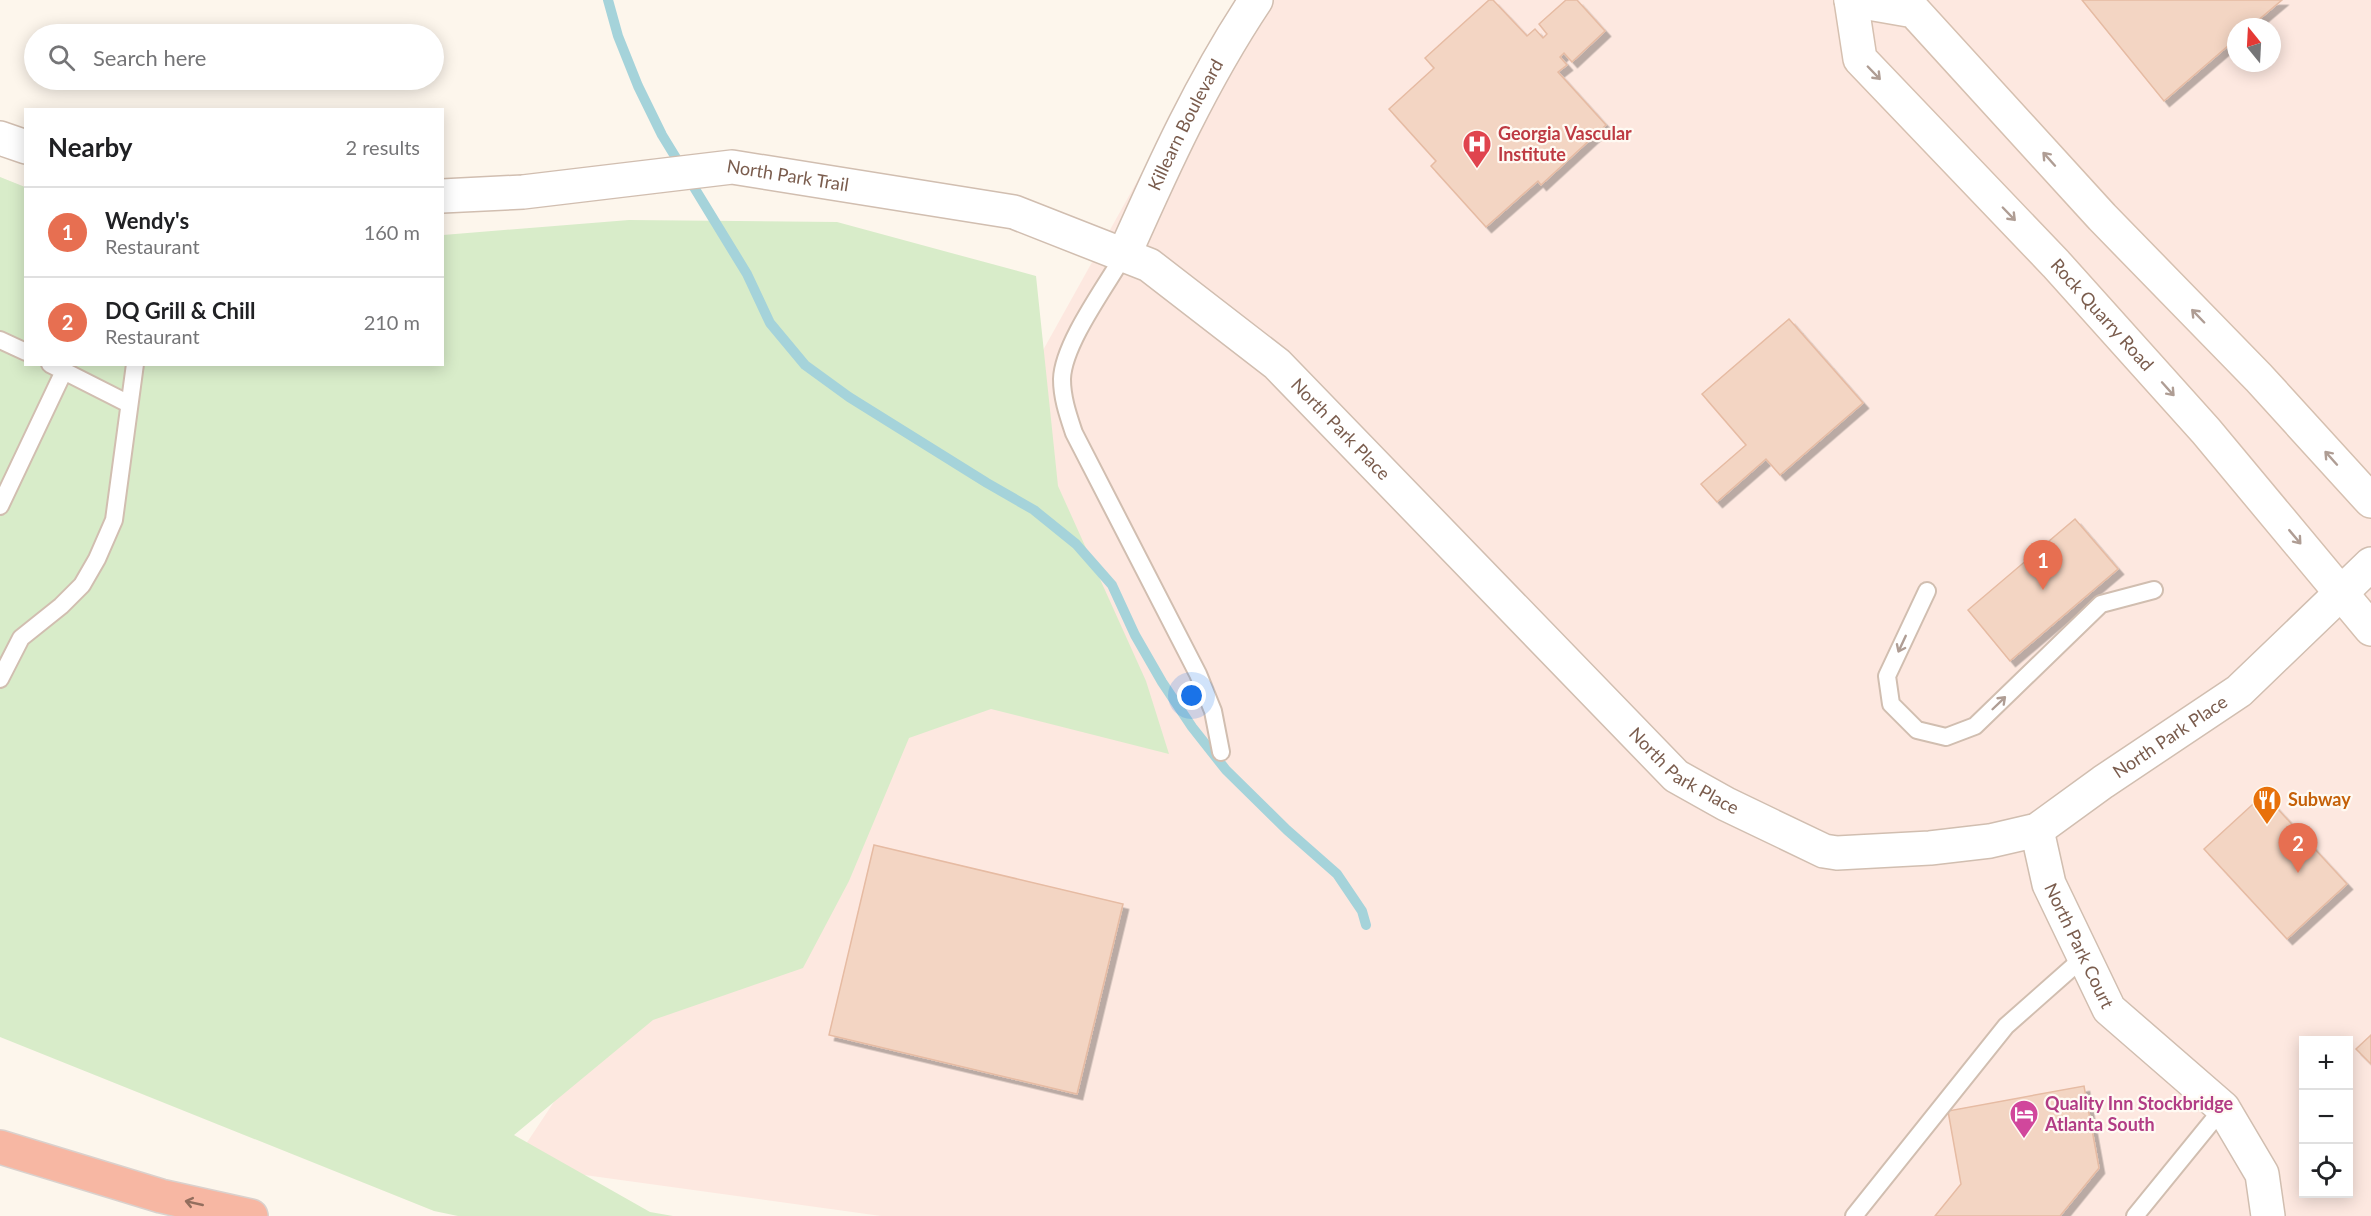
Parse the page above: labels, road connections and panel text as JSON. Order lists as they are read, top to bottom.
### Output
{
  "streets": {
    "street": [
      "Killearn Boulevard",
      "North Park Trail",
      "Rock Quarry Road",
      "North Park Place",
      "North Park Court"
    ]
  },
  "crossings": [
    ["Killearn Boulevard", "North Park Trail"],
    ["Killearn Boulevard", "North Park Place"],
    ["North Park Trail", "North Park Place"],
    ["Rock Quarry Road", "North Park Place"],
    ["North Park Place", "North Park Court"]
  ],
  "places": {
    "hospital": ["Georgia Vascular Institute"],
    "restaurant": ["Subway"],
    "hotel": ["Quality Inn Stockbridge Atlanta South"]
  },
  "north": "top",
  "page": {
    "search": "Search here",
    "heading": ["Nearby", "2 results"],
    "list": [
      {
        "mark": "1",
        "name": "Wendy's",
        "note": "Restaurant",
        "value": "160 m"
      },
      {
        "mark": "2",
        "name": "DQ Grill & Chill",
        "note": "Restaurant",
        "value": "210 m"
      }
    ],
    "pins": ["1", "2"],
    "map_buttons": ["+", "−"]
  }
}
